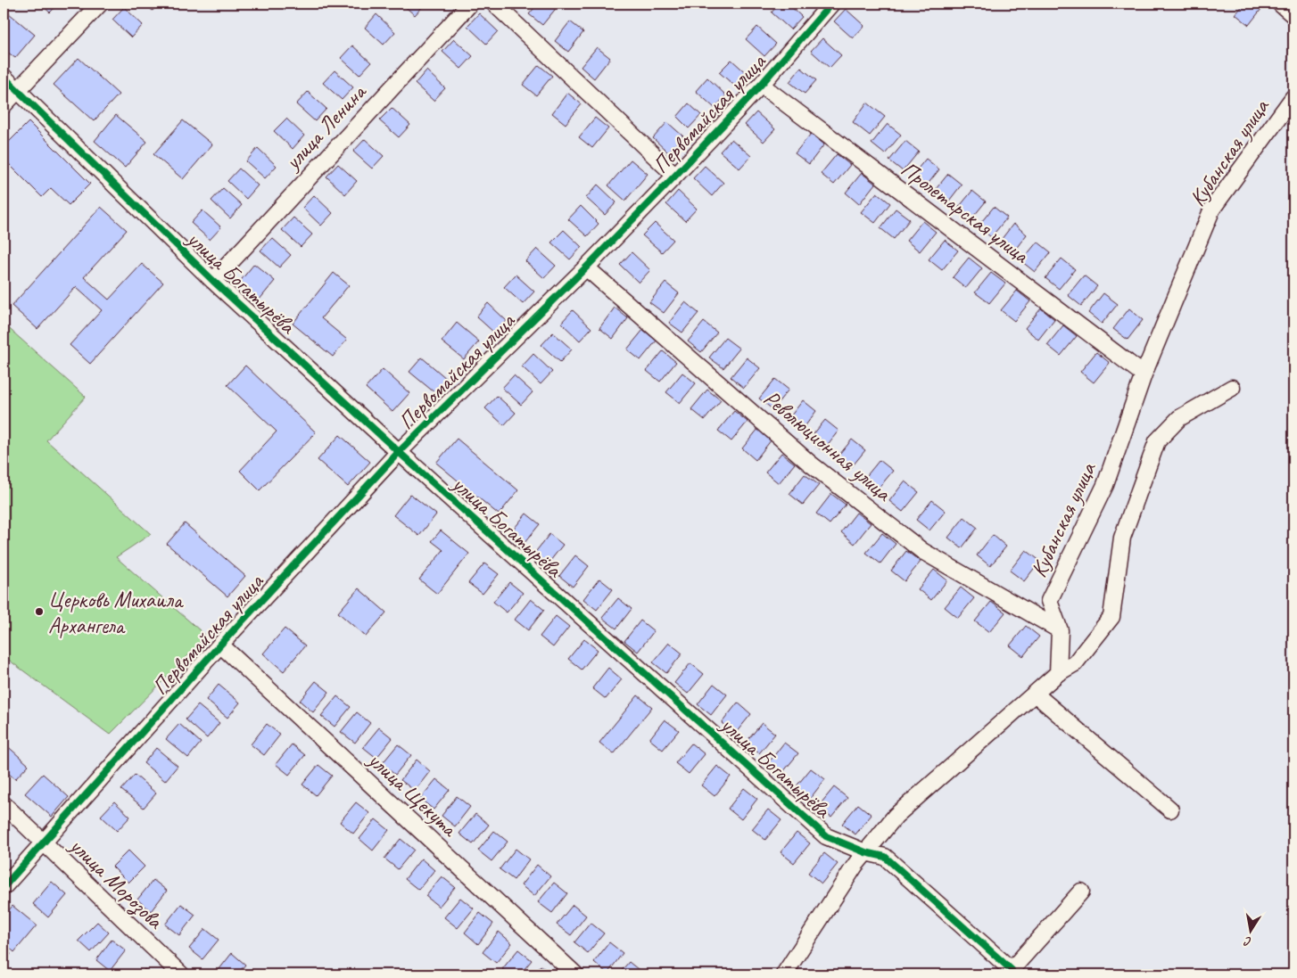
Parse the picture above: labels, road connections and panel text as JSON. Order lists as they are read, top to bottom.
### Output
{
  "streets": {
    "street": [
      "Первомайская улица",
      "улица Ленина",
      "Кубанская улица",
      "Пролетарская улица",
      "улица Богатырёва",
      "Революционная улица",
      "улица Щекута",
      "улица Морозова"
    ]
  },
  "crossings": [
    ["Первомайская улица", "Пролетарская улица"],
    ["Первомайская улица", "улица Богатырёва"],
    ["Первомайская улица", "Революционная улица"],
    ["Первомайская улица", "улица Щекута"],
    ["Первомайская улица", "улица Морозова"],
    ["улица Ленина", "улица Богатырёва"],
    ["Кубанская улица", "Пролетарская улица"],
    ["Кубанская улица", "Революционная улица"]
  ],
  "places": ["Церковь Михаила Архангела"],
  "north": "bottom"
}
